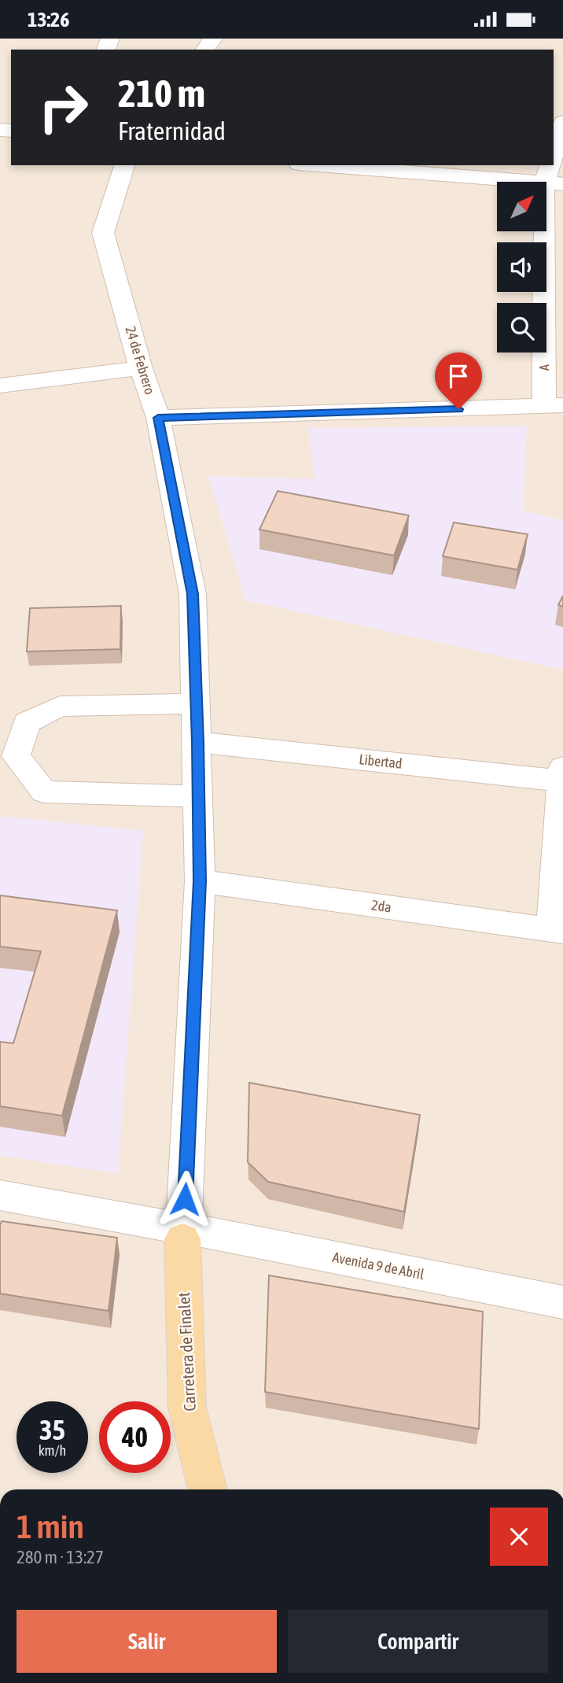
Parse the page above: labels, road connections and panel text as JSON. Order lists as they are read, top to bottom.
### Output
{
  "streets": {
    "main road": ["Carretera de Finalet"],
    "street": [
      "24 de Febrero",
      "A",
      "Libertad",
      "2da",
      "Avenida 9 de Abril"
    ]
  },
  "crossings": [
    ["24 de Febrero", "Libertad"],
    ["24 de Febrero", "2da"],
    ["24 de Febrero", "Avenida 9 de Abril"],
    ["24 de Febrero", "Carretera de Finalet"],
    ["Avenida 9 de Abril", "Carretera de Finalet"]
  ],
  "north": "top right",
  "page": {
    "status": "13:26",
    "turn": ["210 m", "Fraternidad"],
    "speed": "35 km/h",
    "limit": "40",
    "heading": ["1 min", "280 m · 13:27"],
    "buttons": ["Salir", "Compartir"]
  }
}
